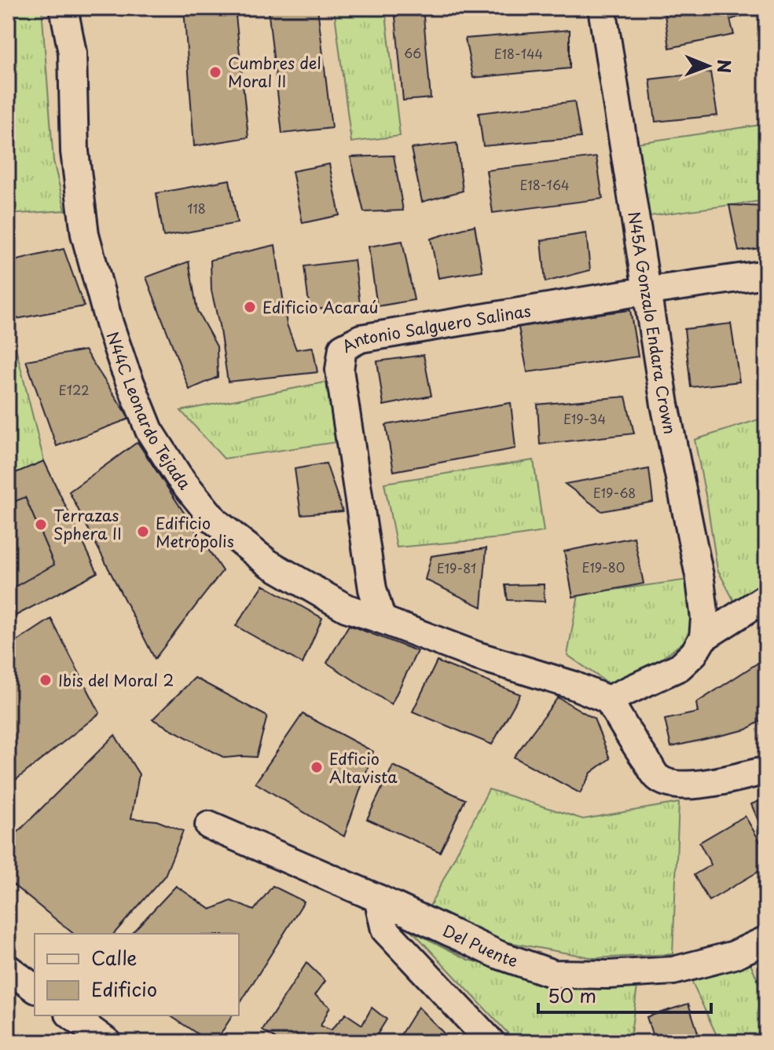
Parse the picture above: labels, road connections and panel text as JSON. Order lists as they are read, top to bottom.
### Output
{
  "streets": {
    "street": [
      "N45A Gonzalo Endara Crown",
      "Antonio Salguero Salinas",
      "N44C Leonardo Tejada",
      "Del Puente"
    ]
  },
  "crossings": [
    ["N45A Gonzalo Endara Crown", "Antonio Salguero Salinas"],
    ["Antonio Salguero Salinas", "N44C Leonardo Tejada"]
  ],
  "places": [
    "Cumbres del Moral II",
    "Edificio Acaraú",
    "Terrazas Sphera II",
    "Edificio Metrópolis",
    "Ibis del Moral 2",
    "Edficio Altavista"
  ],
  "house_numbers": [
    "66",
    "E18-144",
    "E18-164",
    "118",
    "E122",
    "E19-34",
    "E19-68",
    "E19-80",
    "E19-81"
  ],
  "legend": ["Calle", "Edificio"],
  "scale_bar": "50 m",
  "north": "right"
}
